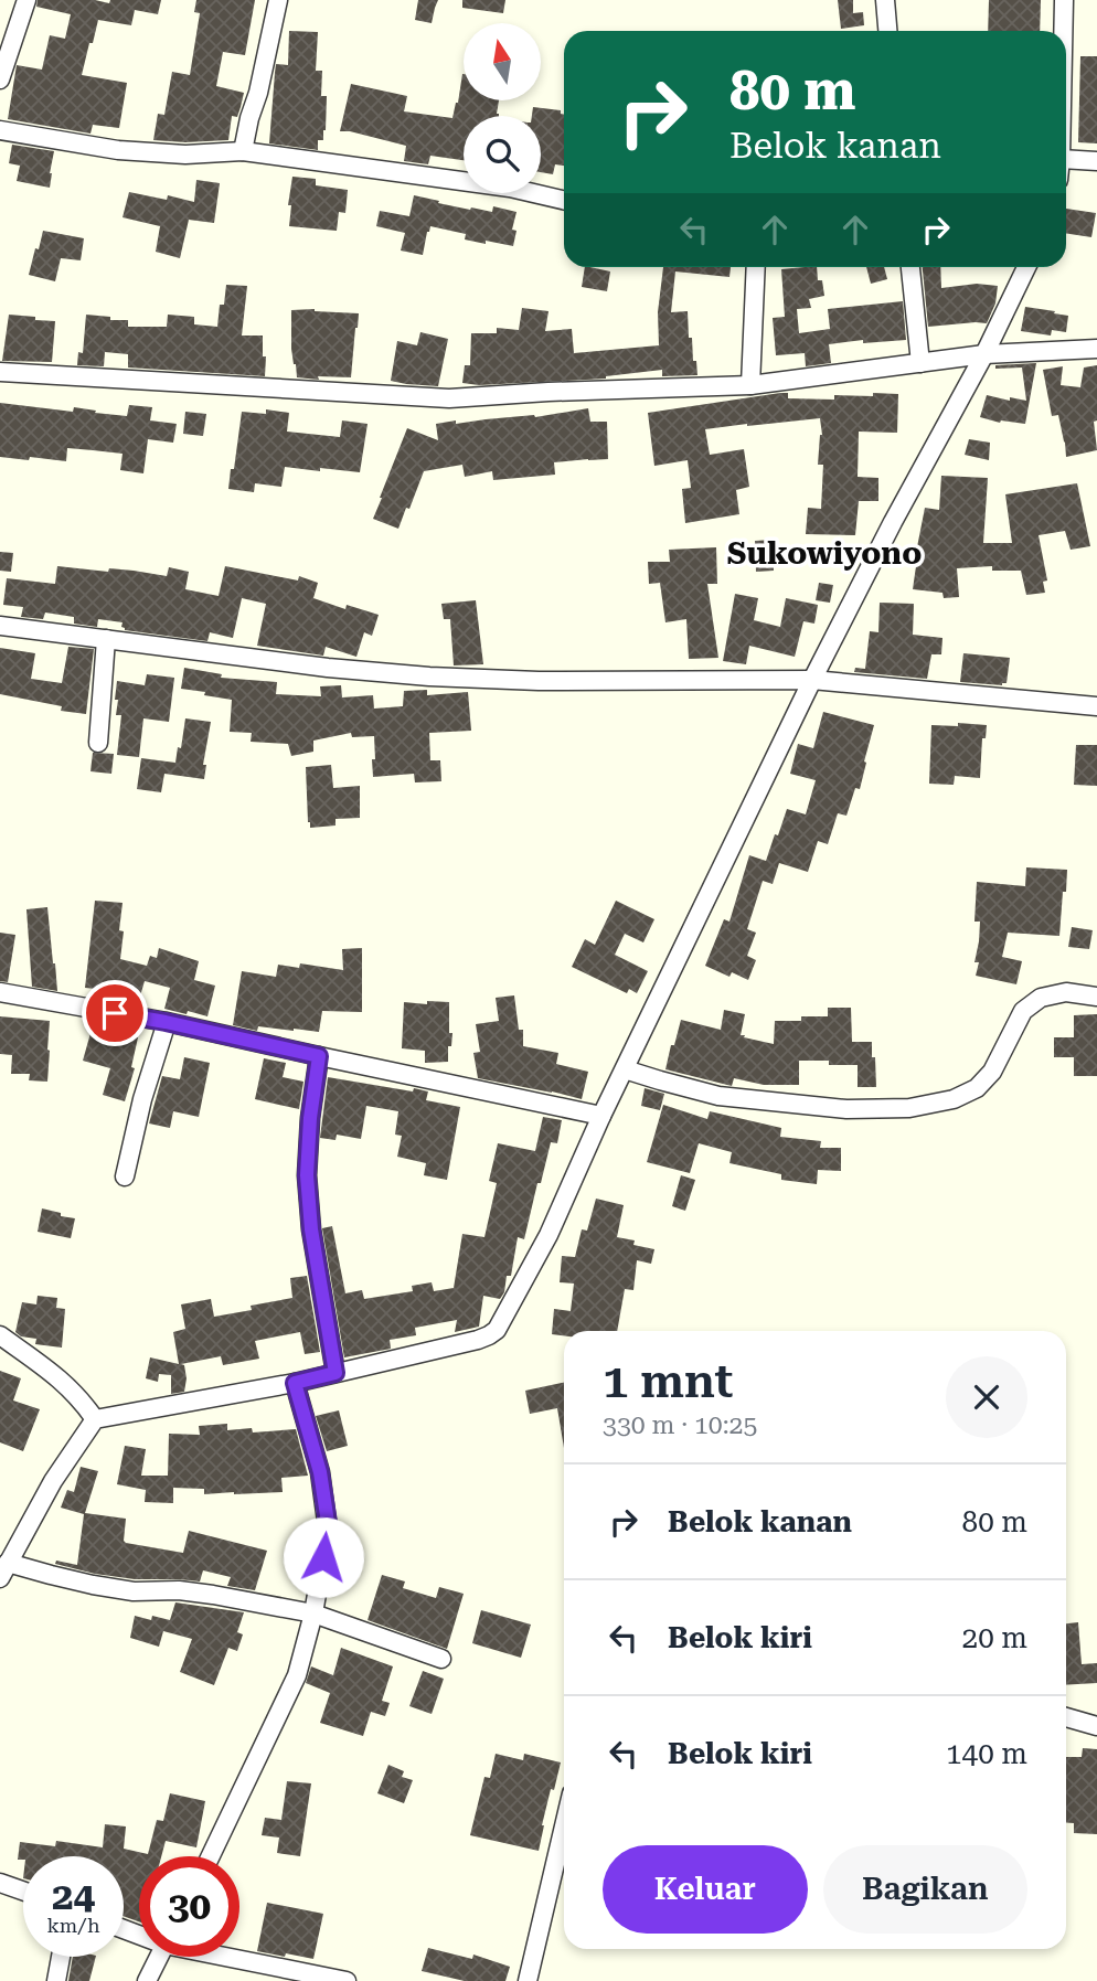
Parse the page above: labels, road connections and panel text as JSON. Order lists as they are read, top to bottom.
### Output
{
  "districts": ["Sukowiyono"],
  "north": "top",
  "page": {
    "turn": ["80 m", "Belok kanan"],
    "heading": ["1 mnt", "330 m · 10:25"],
    "list": [
      {
        "name": "Belok kanan",
        "value": "80 m"
      },
      {
        "name": "Belok kiri",
        "value": "20 m"
      },
      {
        "name": "Belok kiri",
        "value": "140 m"
      }
    ],
    "buttons": ["Keluar", "Bagikan"],
    "speed": "24 km/h",
    "limit": "30"
  }
}
